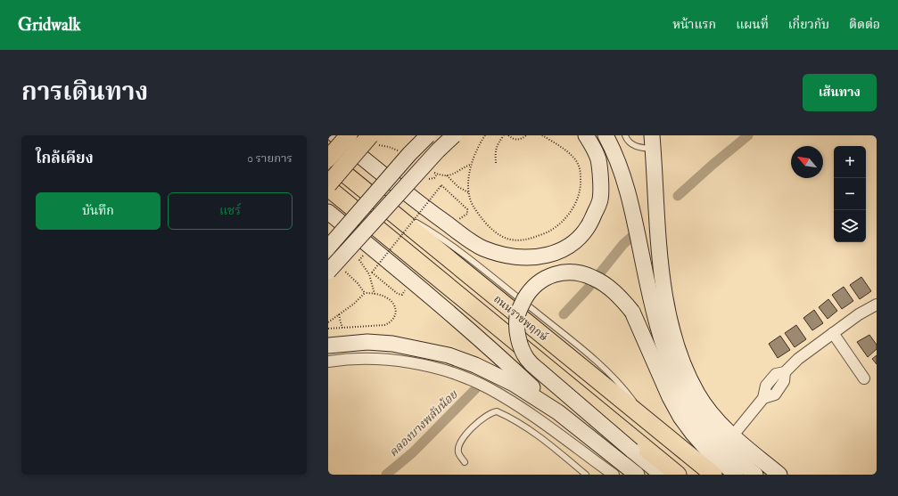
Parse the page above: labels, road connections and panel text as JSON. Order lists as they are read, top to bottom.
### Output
{
  "streets": {
    "main road": ["ถนนราชพฤกษ์"]
  },
  "water": ["คลองบางพลับน้อย"],
  "north": "top left",
  "page": {
    "header": "Gridwalk",
    "nav": [
      "หน้าแรก",
      "แผนที่",
      "เกี่ยวกับ",
      "ติดต่อ"
    ],
    "title": "การเดินทาง",
    "buttons": [
      "เส้นทาง",
      ["บันทึก", "แชร์"]
    ],
    "heading": ["ใกล้เคียง", "0 รายการ"],
    "map_buttons": ["+", "−"]
  }
}
